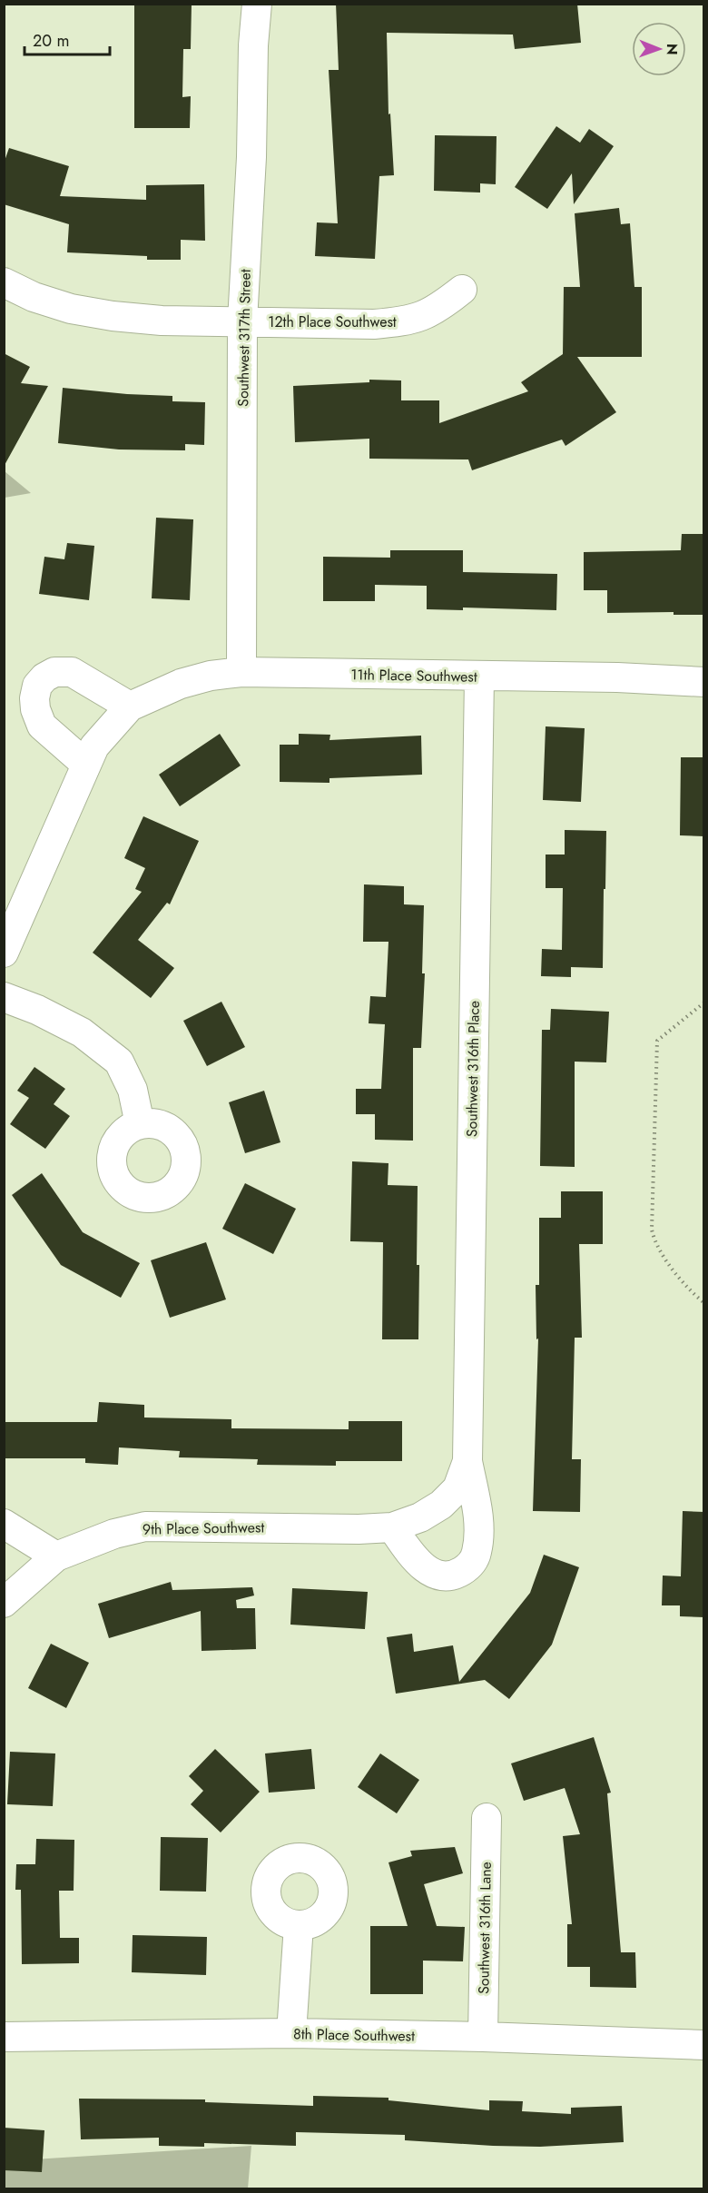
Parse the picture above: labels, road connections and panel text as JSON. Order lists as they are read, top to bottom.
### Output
{
  "streets": {
    "street": [
      "12th Place Southwest",
      "Southwest 317th Street",
      "11th Place Southwest",
      "Southwest 316th Place",
      "9th Place Southwest",
      "Southwest 316th Lane",
      "8th Place Southwest"
    ]
  },
  "crossings": [
    ["12th Place Southwest", "Southwest 317th Street"],
    ["Southwest 317th Street", "11th Place Southwest"],
    ["11th Place Southwest", "Southwest 316th Place"],
    ["Southwest 316th Place", "9th Place Southwest"],
    ["Southwest 316th Lane", "8th Place Southwest"]
  ],
  "scale_bar": "20 m",
  "north": "right"
}
